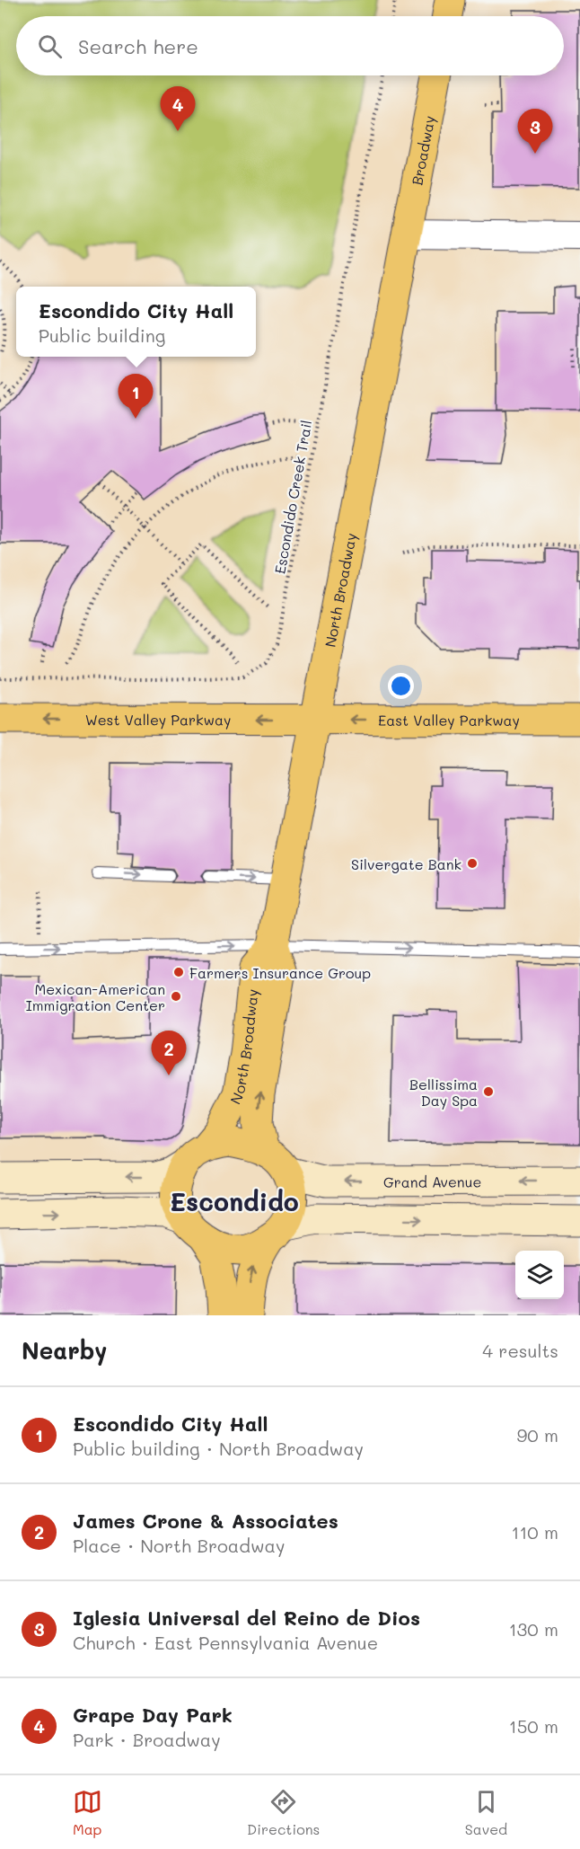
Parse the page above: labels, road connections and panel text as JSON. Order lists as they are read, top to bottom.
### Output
{
  "streets": {
    "main road": [
      "Broadway",
      "North Broadway",
      "West Valley Parkway",
      "East Valley Parkway",
      "Grand Avenue"
    ],
    "path": ["Escondido Creek Trail"]
  },
  "crossings": [
    ["Broadway", "North Broadway"],
    ["North Broadway", "West Valley Parkway"],
    ["North Broadway", "East Valley Parkway"],
    ["North Broadway", "Grand Avenue"],
    ["West Valley Parkway", "East Valley Parkway"]
  ],
  "one_way": ["West Valley Parkway", "East Valley Parkway"],
  "districts": ["Escondido"],
  "places": [
    "Silvergate Bank",
    "Farmers Insurance Group",
    "Mexican-American Immigration Center",
    "Bellissima Day Spa"
  ],
  "page": {
    "search": "Search here",
    "pins": [
      "4",
      "3",
      "1",
      "2"
    ],
    "popup": ["Escondido City Hall", "Public building"],
    "heading": ["Nearby", "4 results"],
    "list": [
      {
        "mark": "1",
        "name": "Escondido City Hall",
        "note": "Public building · North Broadway",
        "value": "90 m"
      },
      {
        "mark": "2",
        "name": "James Crone & Associates",
        "note": "Place · North Broadway",
        "value": "110 m"
      },
      {
        "mark": "3",
        "name": "Iglesia Universal del Reino de Dios",
        "note": "Church · East Pennsylvania Avenue",
        "value": "130 m"
      },
      {
        "mark": "4",
        "name": "Grape Day Park",
        "note": "Park · Broadway",
        "value": "150 m"
      }
    ],
    "nav": ["Map", "Directions", "Saved"]
  }
}
